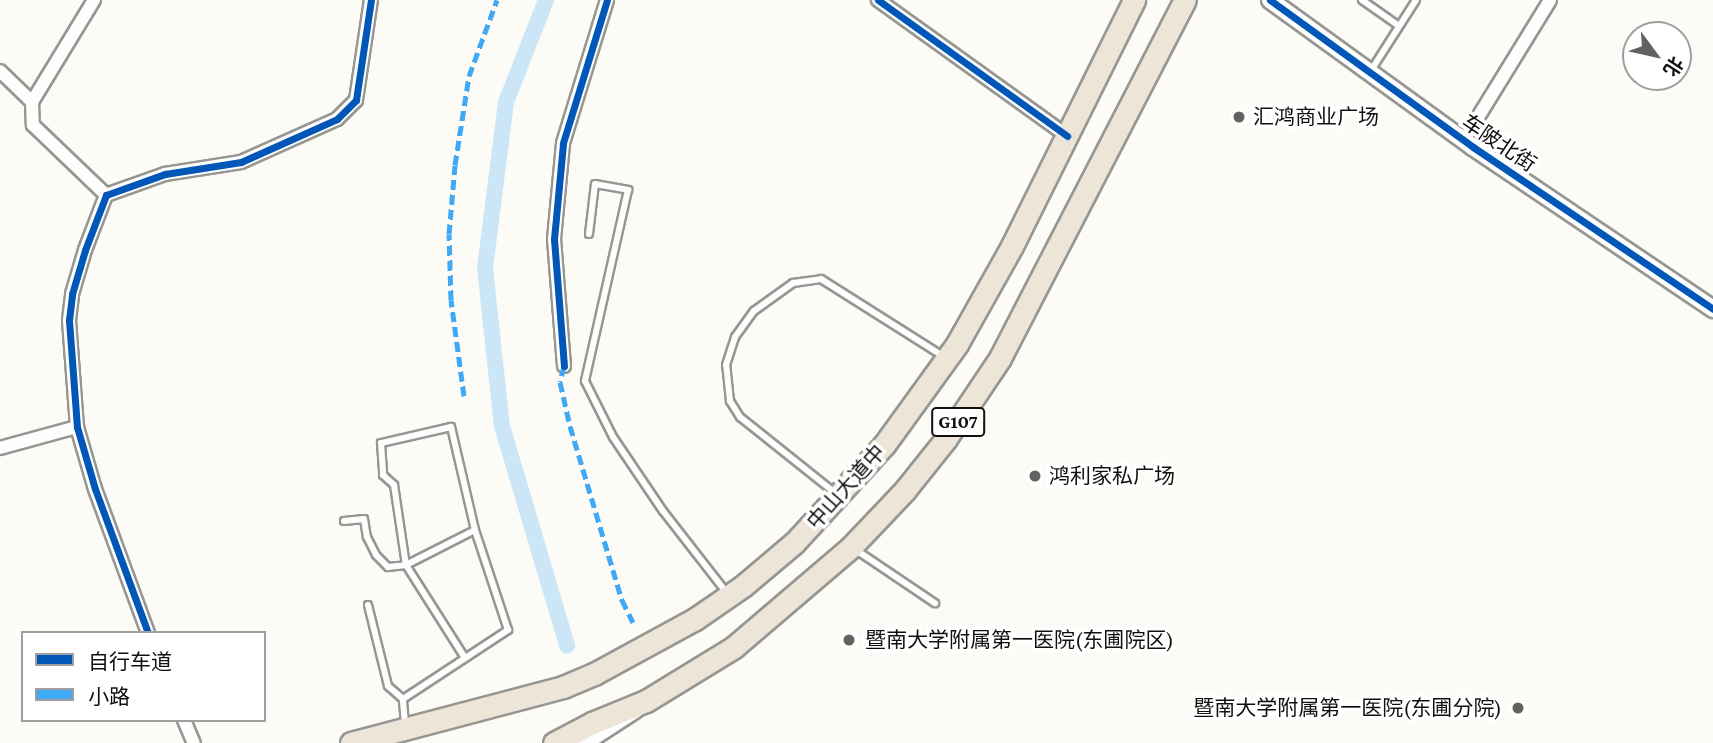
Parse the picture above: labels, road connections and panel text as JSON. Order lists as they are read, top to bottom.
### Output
{
  "streets": {
    "highway": ["G107", "中山大道中"],
    "street": ["车陂北街"]
  },
  "places": [
    "汇鸿商业广场",
    "鸿利家私广场",
    "暨南大学附属第一医院(东圃院区)",
    "暨南大学附属第一医院(东圃分院)"
  ],
  "legend": ["自行车道", "小路"],
  "north": "bottom right"
}
